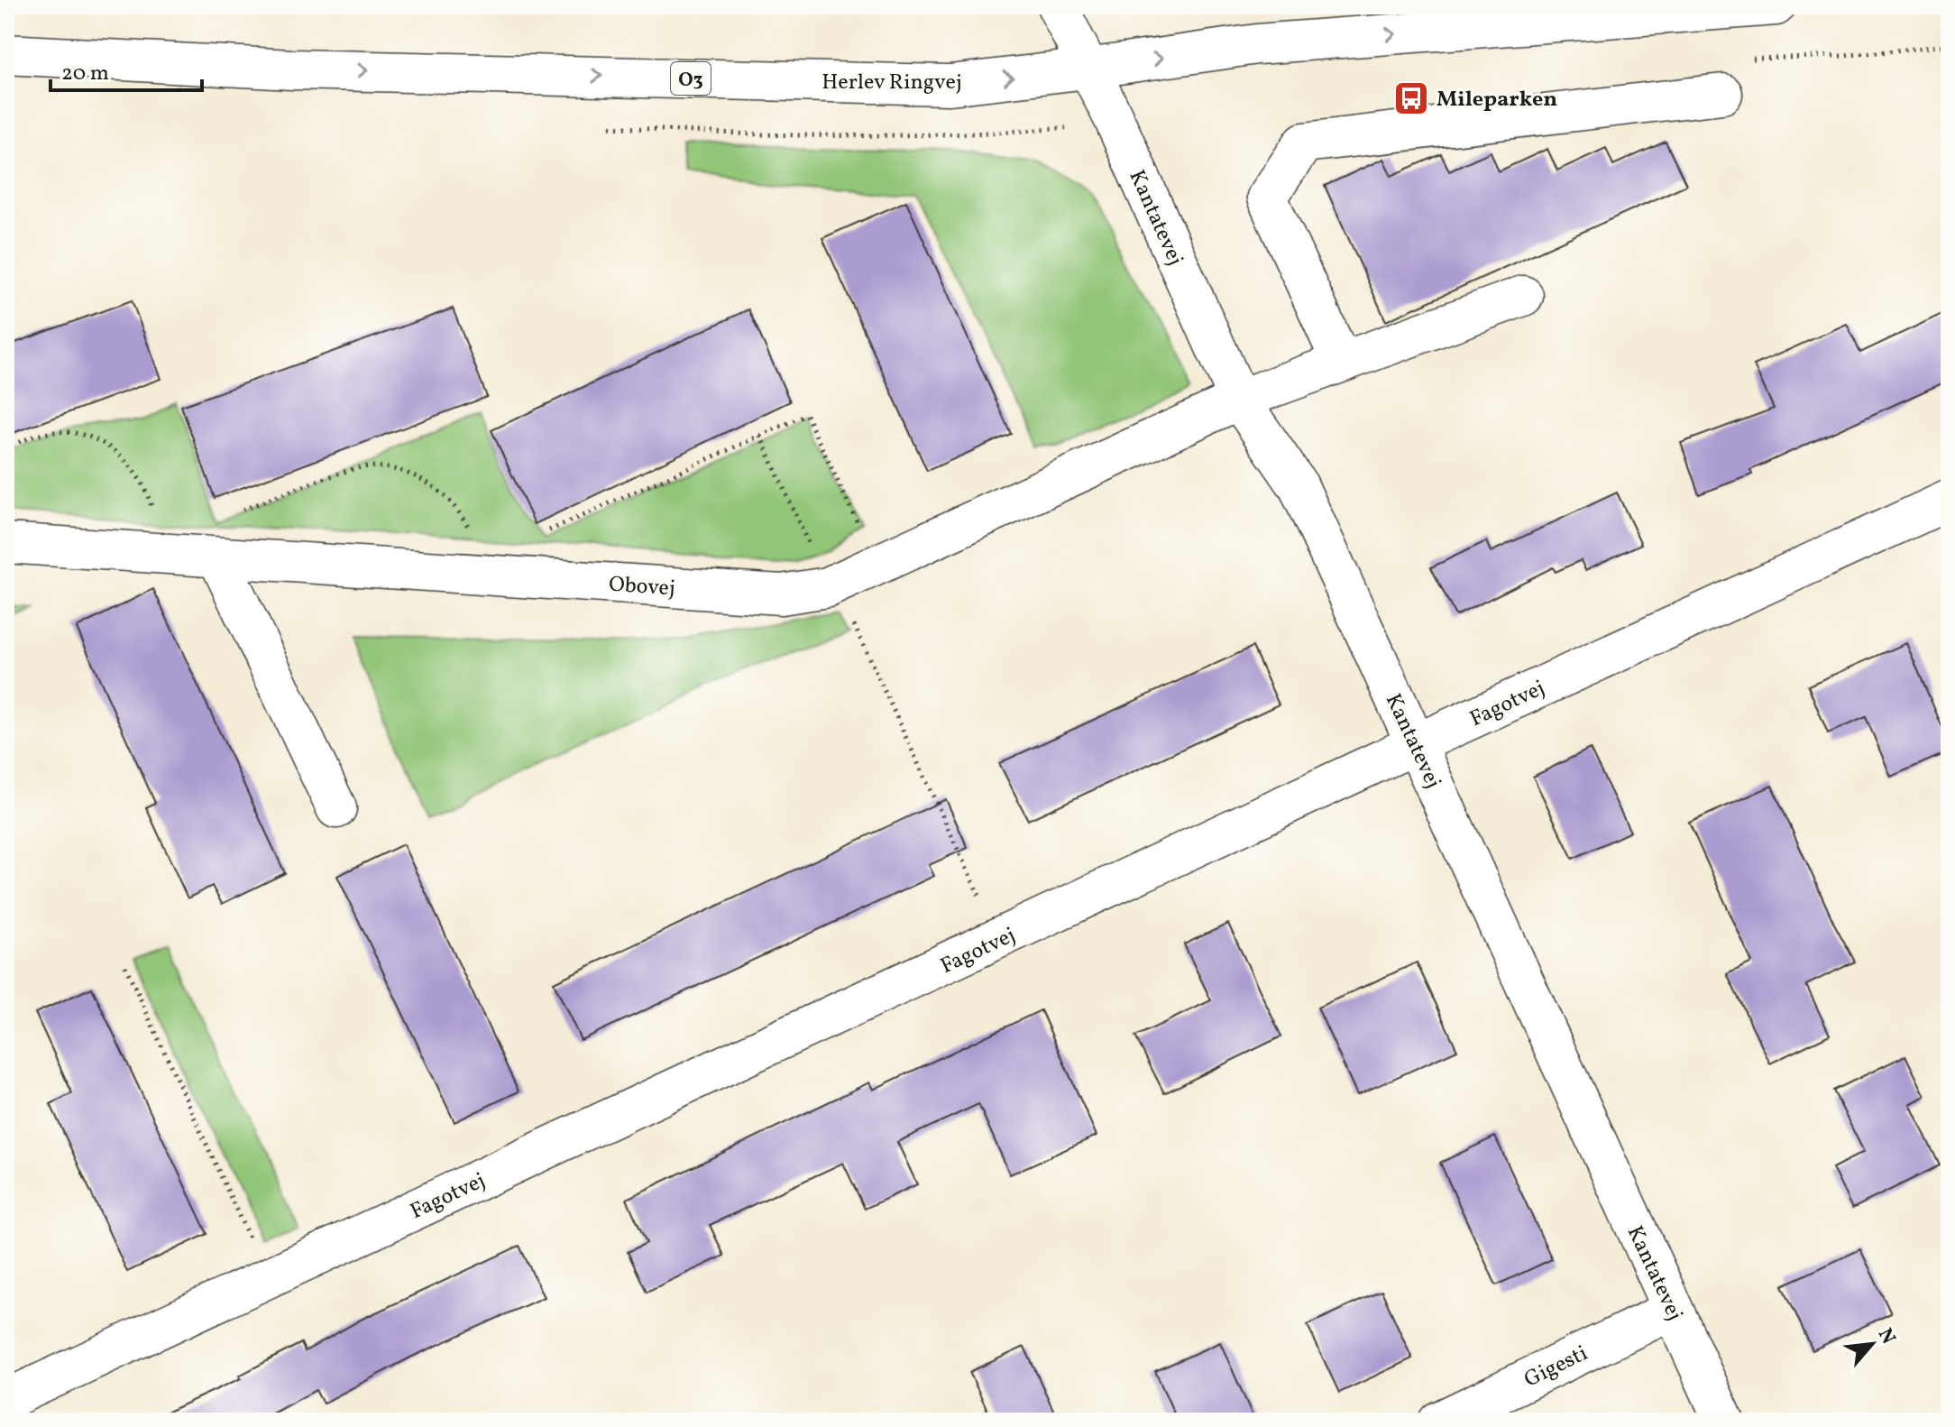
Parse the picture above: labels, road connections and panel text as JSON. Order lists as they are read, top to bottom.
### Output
{
  "streets": {
    "street": [
      "O3",
      "Herlev Ringvej",
      "Kantatevej",
      "Obovej",
      "Fagotvej",
      "Gigesti"
    ]
  },
  "crossings": [
    ["Herlev Ringvej", "Kantatevej"],
    ["Kantatevej", "Obovej"],
    ["Kantatevej", "Fagotvej"],
    ["Kantatevej", "Gigesti"]
  ],
  "one_way": ["Herlev Ringvej"],
  "places": {
    "bus stop": ["Mileparken"]
  },
  "scale_bar": "20 m",
  "north": "top right"
}
